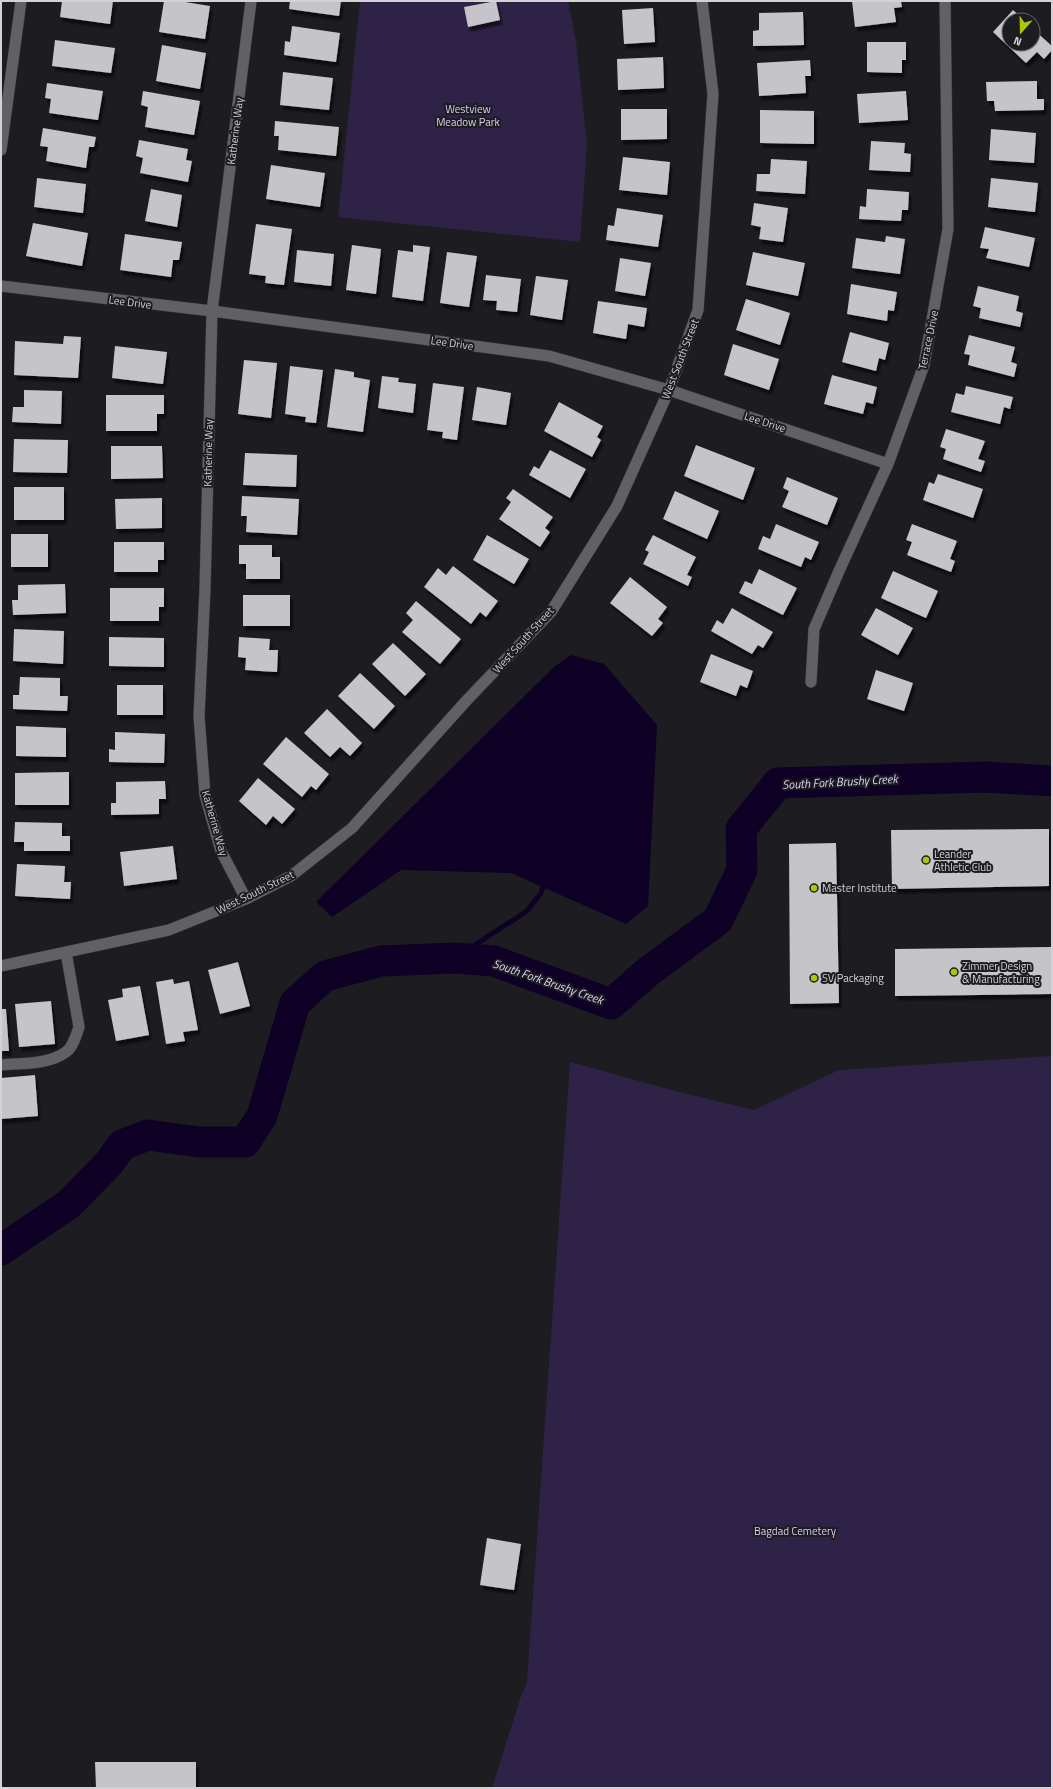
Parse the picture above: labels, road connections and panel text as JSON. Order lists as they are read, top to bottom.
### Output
{
  "streets": {
    "street": [
      "Katherine Way",
      "Lee Drive",
      "Terrace Drive",
      "West South Street"
    ]
  },
  "crossings": [
    ["Katherine Way", "Lee Drive"],
    ["Katherine Way", "West South Street"],
    ["Lee Drive", "Terrace Drive"],
    ["Lee Drive", "West South Street"]
  ],
  "water": ["South Fork Brushy Creek"],
  "parks": ["Westview Meadow Park", "Bagdad Cemetery"],
  "places": [
    "Leander Athletic Club",
    "Master Institute",
    "Zimmer Design & Manufacturing",
    "SV Packaging"
  ],
  "north": "bottom"
}
